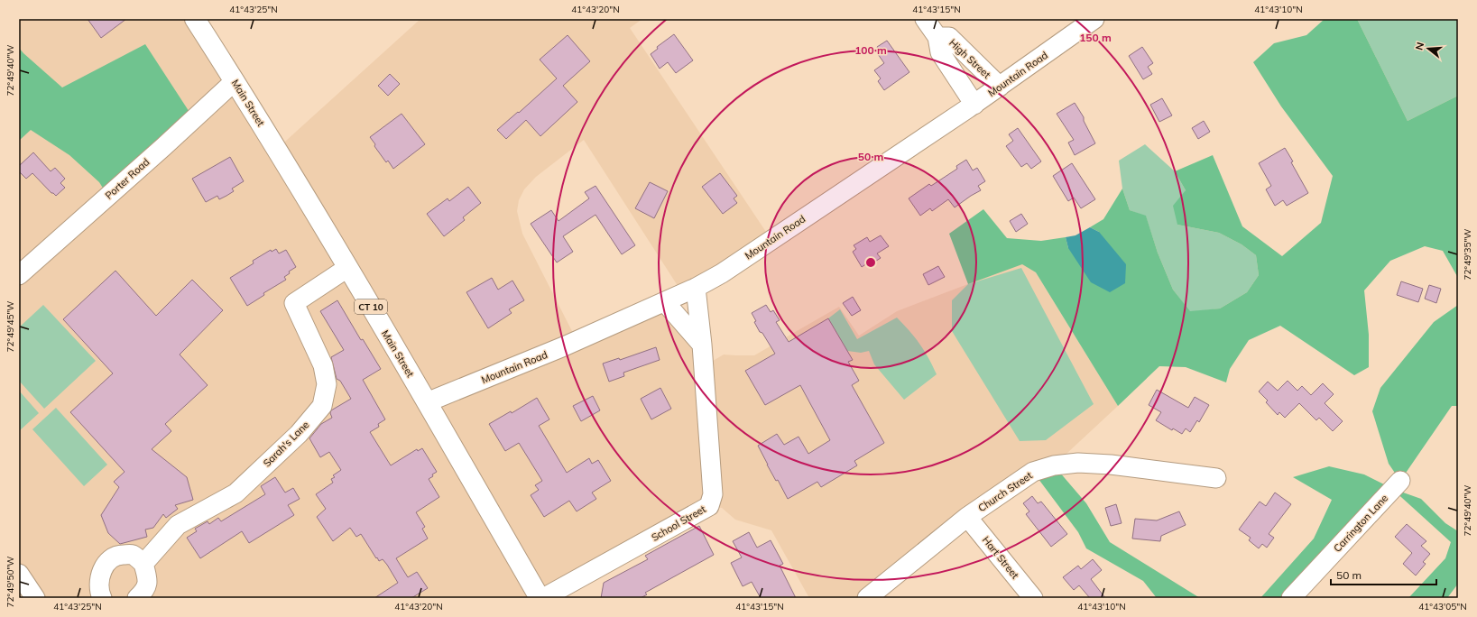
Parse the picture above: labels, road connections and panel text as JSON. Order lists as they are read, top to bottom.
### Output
{
  "streets": {
    "highway": ["Main Street", "CT 10"],
    "street": [
      "High Street",
      "Mountain Road",
      "Porter Road",
      "Sarah's Lane",
      "Church Street",
      "School Street",
      "Carrington Lane",
      "Hart Street"
    ]
  },
  "crossings": [
    ["High Street", "Mountain Road"],
    ["Mountain Road", "Main Street"],
    ["Mountain Road", "School Street"],
    ["Main Street", "Porter Road"],
    ["Main Street", "Sarah's Lane"],
    ["Church Street", "Hart Street"]
  ],
  "scale_bar": "50 m",
  "north": "left",
  "coordinates": [
    "41°43'25\"N",
    "41°43'20\"N",
    "41°43'15\"N",
    "41°43'10\"N",
    "72°49'40\"W",
    "72°49'35\"W",
    "72°49'45\"W",
    "72°49'50\"W",
    "41°43'05\"N"
  ],
  "rings": ["150 m", "100 m", "50 m"]
}
